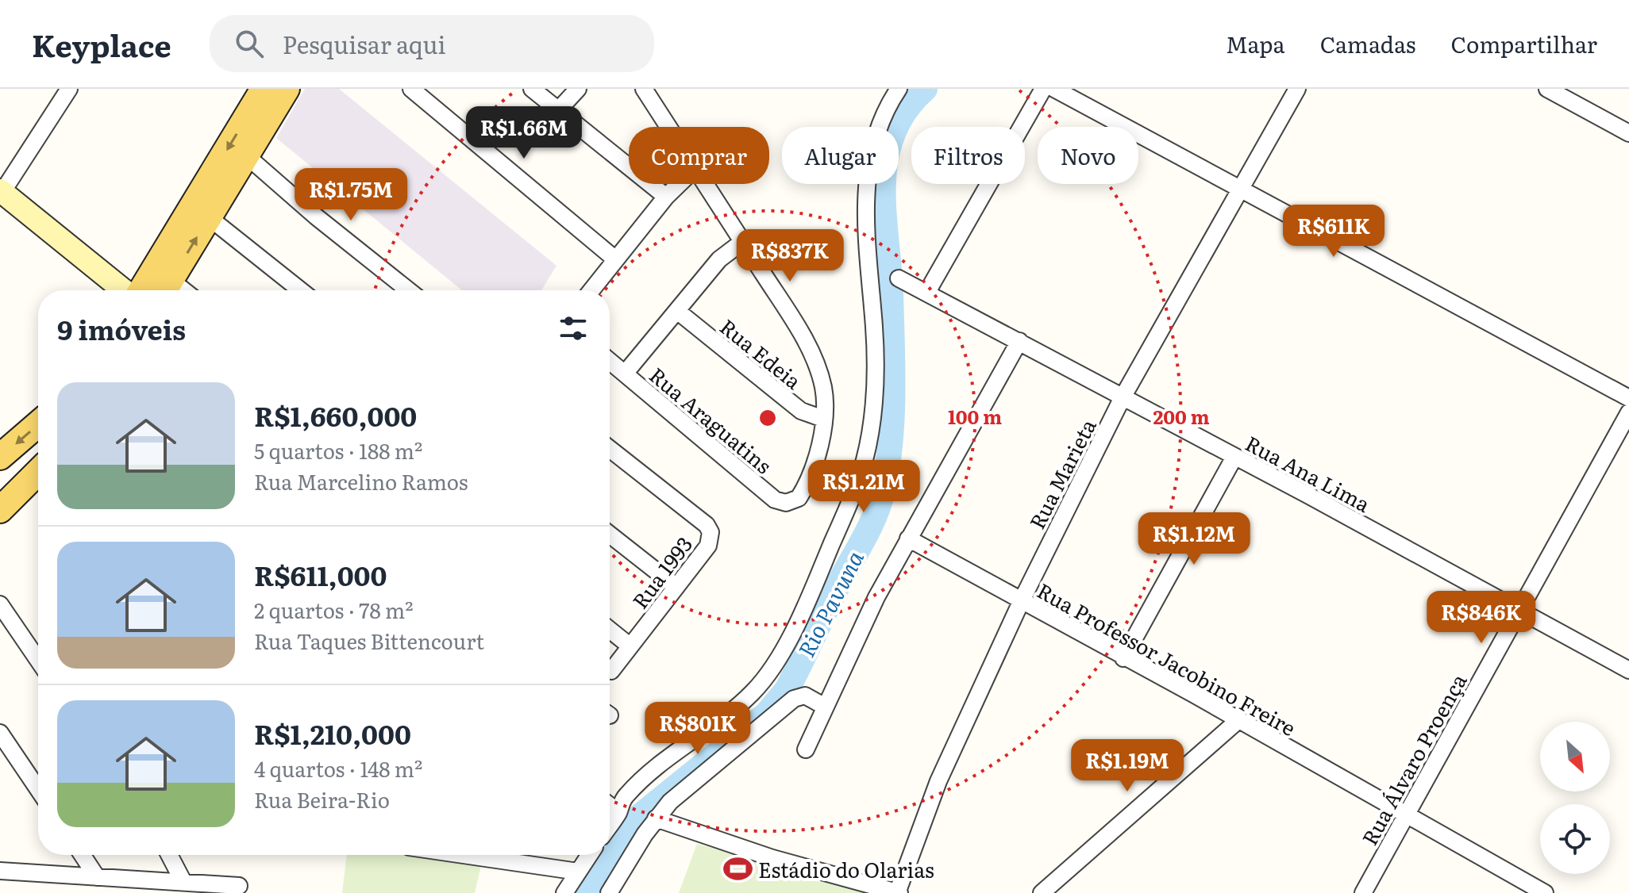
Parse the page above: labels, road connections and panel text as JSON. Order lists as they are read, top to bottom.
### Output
{
  "streets": {
    "street": [
      "Rua Edeia",
      "Rua Araguatins",
      "Rua Ana Lima",
      "Rua Marieta",
      "Rua 1993",
      "Rua Professor Jacobino Freire",
      "Rua Álvaro Proença"
    ]
  },
  "crossings": [
    ["Rua Edeia", "Rua Araguatins"],
    ["Rua Ana Lima", "Rua Marieta"],
    ["Rua Ana Lima", "Rua Álvaro Proença"],
    ["Rua Marieta", "Rua Professor Jacobino Freire"],
    ["Rua Professor Jacobino Freire", "Rua Álvaro Proença"]
  ],
  "water": ["Rio Pavuna"],
  "places": {
    "sports": ["Estádio do Olarias"]
  },
  "north": "bottom right",
  "page": {
    "header": "Keyplace",
    "search": "Pesquisar aqui",
    "nav": ["Mapa", "Camadas", "Compartilhar"],
    "price": [
      "R$1.66M",
      "R$1.75M",
      "R$611K",
      "R$837K",
      "R$1.21M",
      "R$1.12M",
      "R$846K",
      "R$801K",
      "R$1.19M"
    ],
    "chip": [
      "Comprar",
      "Alugar",
      "Filtros",
      "Novo"
    ],
    "heading": "9 imóveis",
    "list": [
      {
        "name": "R$1,660,000",
        "note": "5 quartos · 188 m² · Rua Marcelino Ramos"
      },
      {
        "name": "R$611,000",
        "note": "2 quartos · 78 m² · Rua Taques Bittencourt"
      },
      {
        "name": "R$1,210,000",
        "note": "4 quartos · 148 m² · Rua Beira-Rio"
      }
    ]
  },
  "rings": ["100 m", "200 m"]
}
